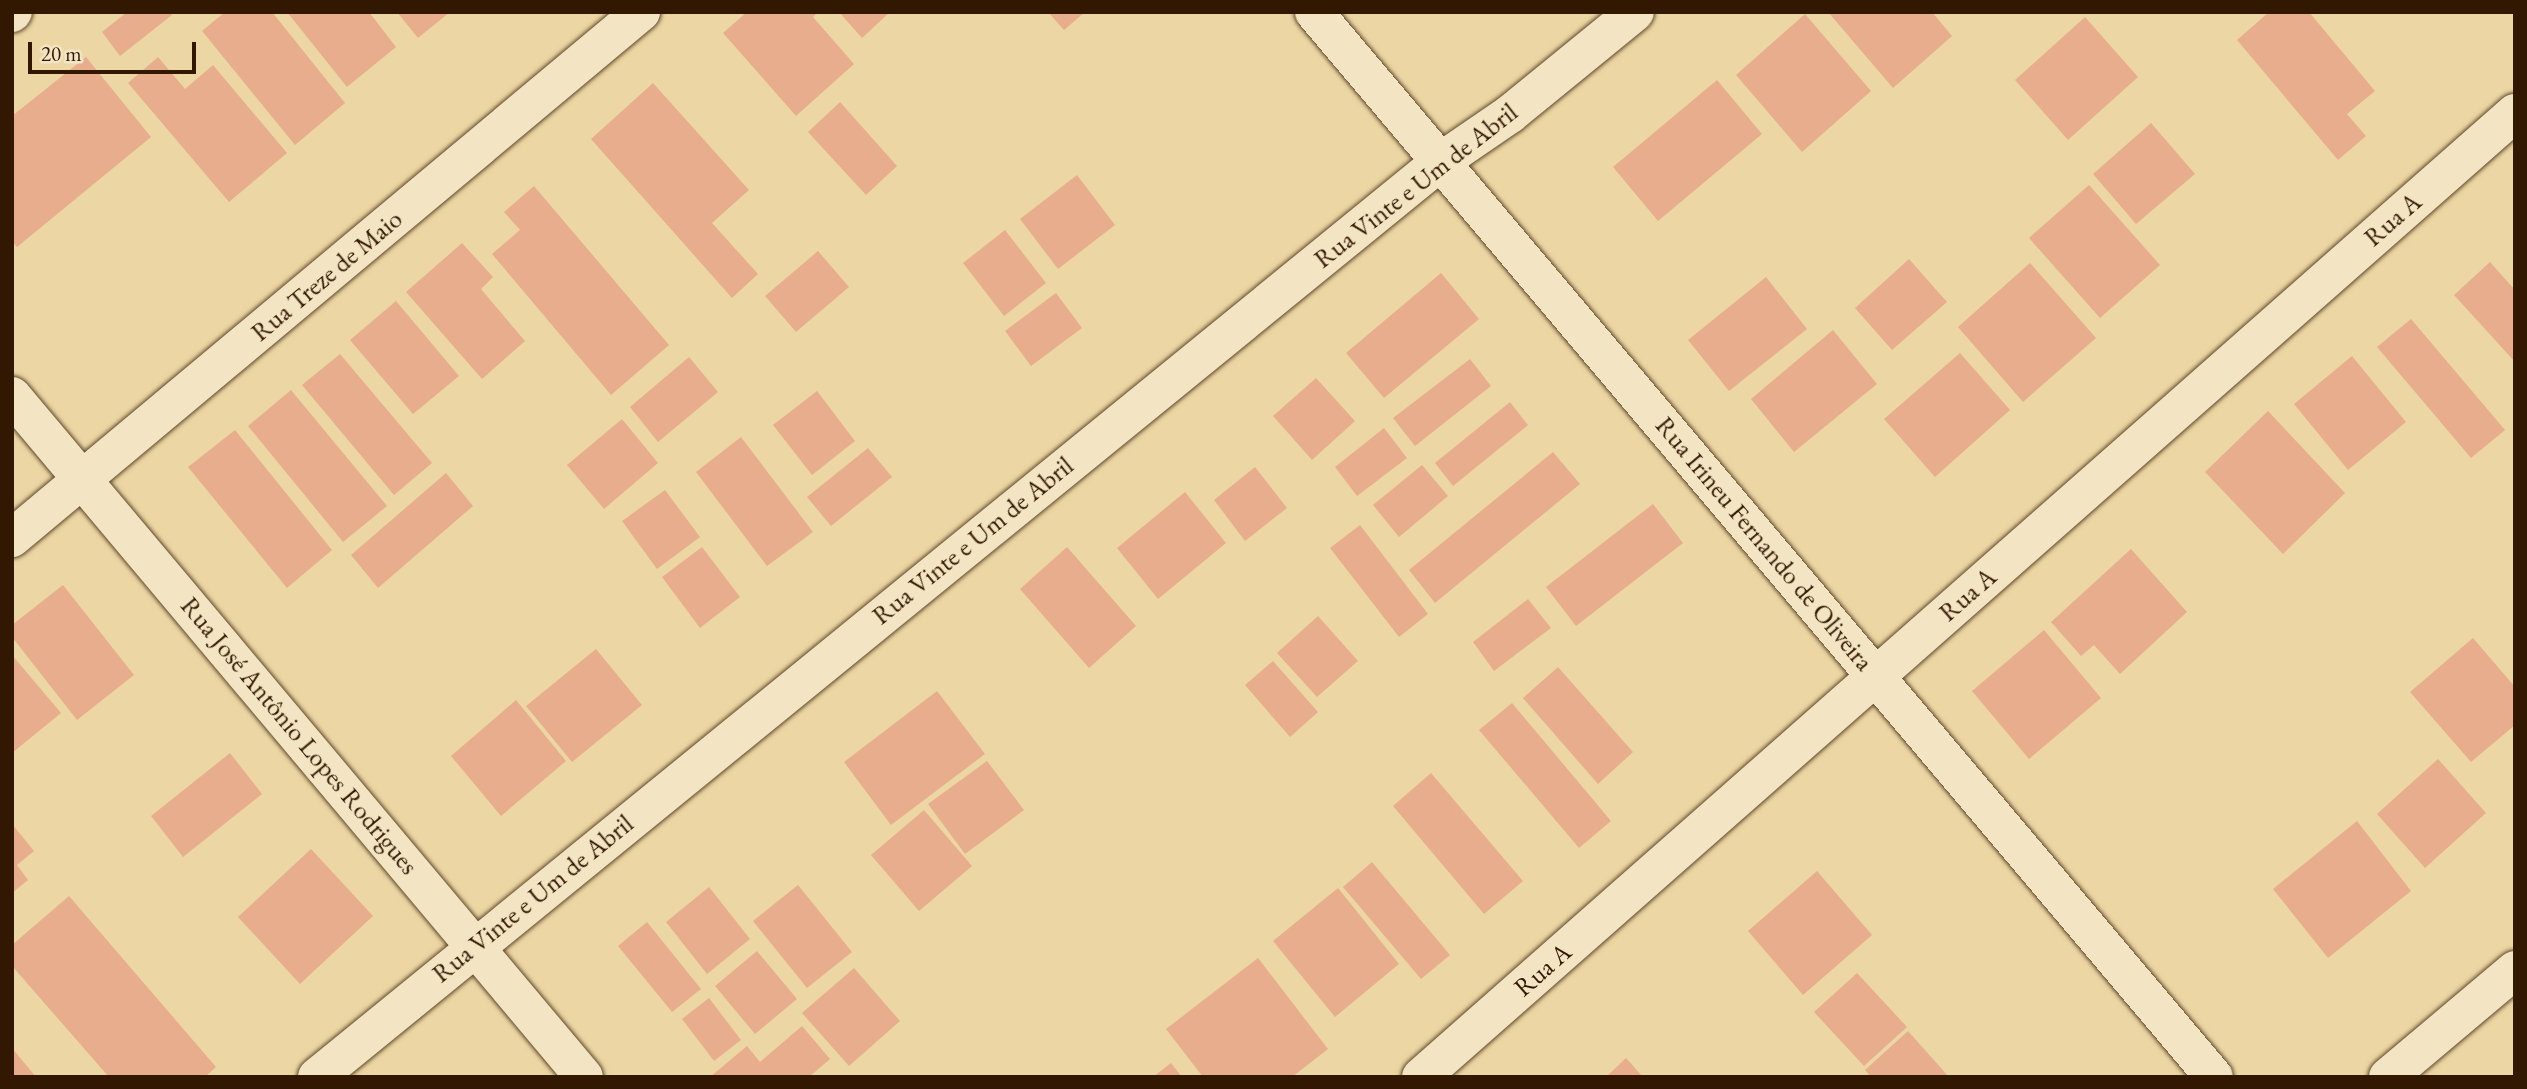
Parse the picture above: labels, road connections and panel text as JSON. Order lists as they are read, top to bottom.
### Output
{
  "streets": {
    "street": [
      "Rua Vinte e Um de Abril",
      "Rua A",
      "Rua Treze de Maio",
      "Rua Irineu Fernando de Oliveira",
      "Rua José Antônio Lopes Rodrigues"
    ]
  },
  "crossings": [
    ["Rua Vinte e Um de Abril", "Rua Irineu Fernando de Oliveira"],
    ["Rua Vinte e Um de Abril", "Rua José Antônio Lopes Rodrigues"],
    ["Rua A", "Rua Irineu Fernando de Oliveira"],
    ["Rua Treze de Maio", "Rua José Antônio Lopes Rodrigues"]
  ],
  "scale_bar": "20 m"
}
